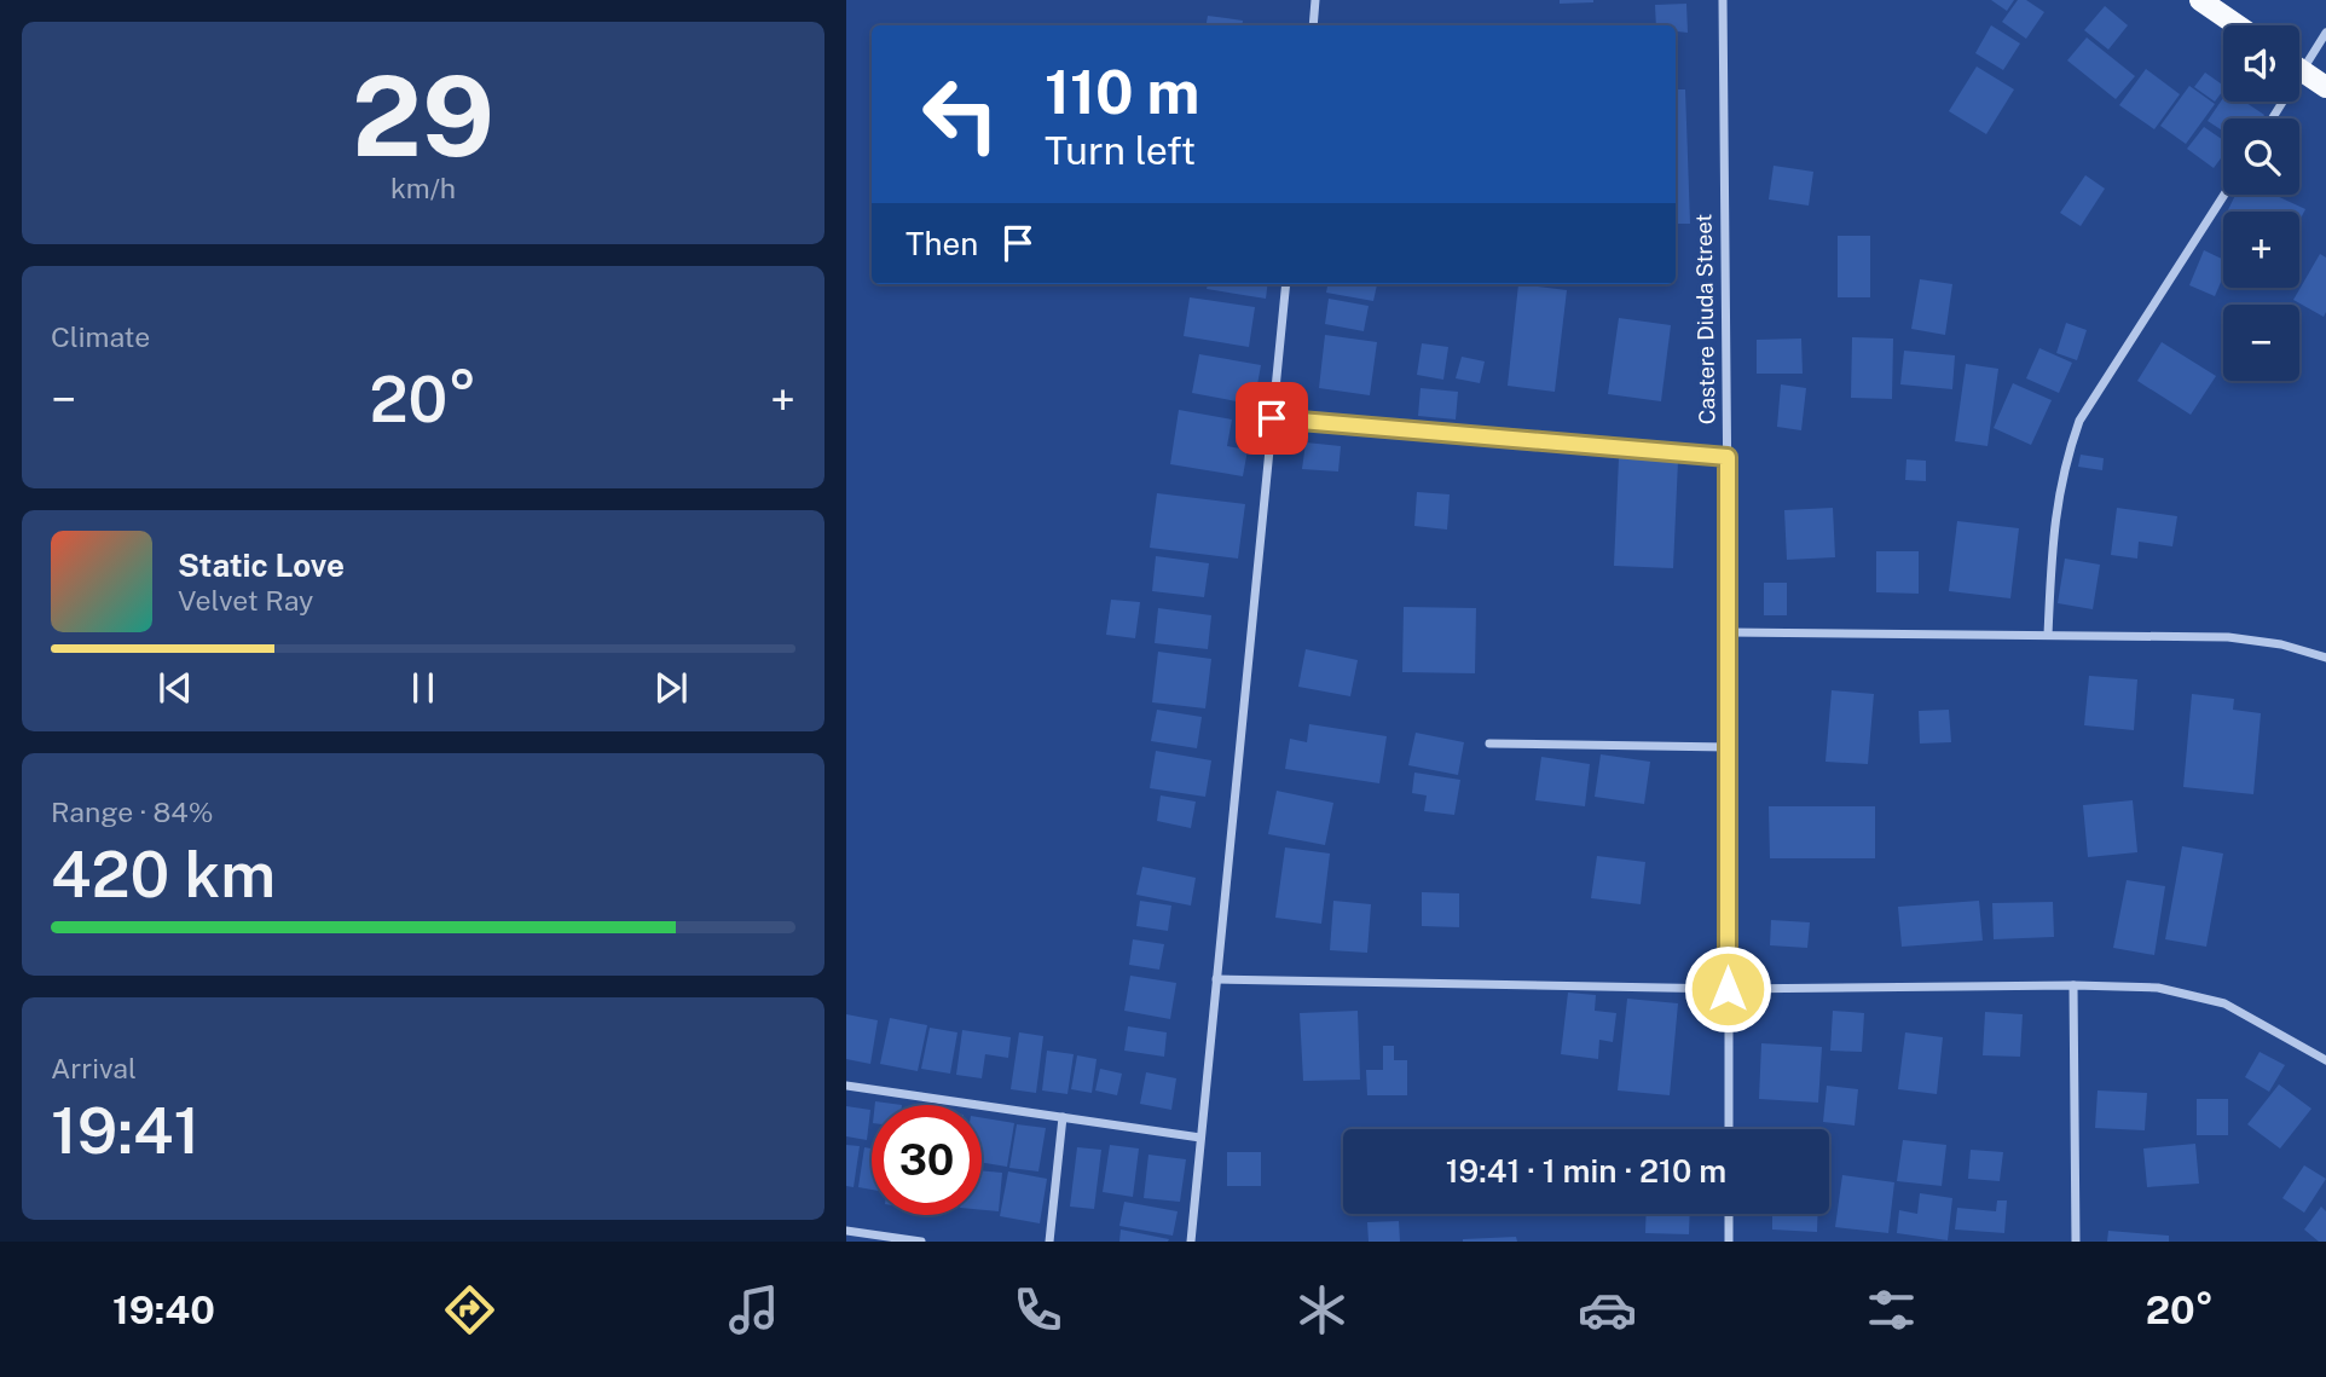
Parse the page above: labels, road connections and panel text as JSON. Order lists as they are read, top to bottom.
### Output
{
  "streets": {
    "street": ["Castere Diuda Street"]
  },
  "page": {
    "tile": [
      ["29", "km/h"],
      "Climate",
      ["Range · 84%", "420 km"],
      ["Arrival", "19:41"]
    ],
    "map_buttons": ["+", "−"],
    "turn": ["110 m", "Turn left"],
    "then": "Then",
    "heat": ["−", "20°", "+"],
    "song": ["Static Love", "Velvet Ray"],
    "limit": "30",
    "trip": "19:41 · 1 min · 210 m",
    "tabs": ["19:40", "20°"]
  }
}
